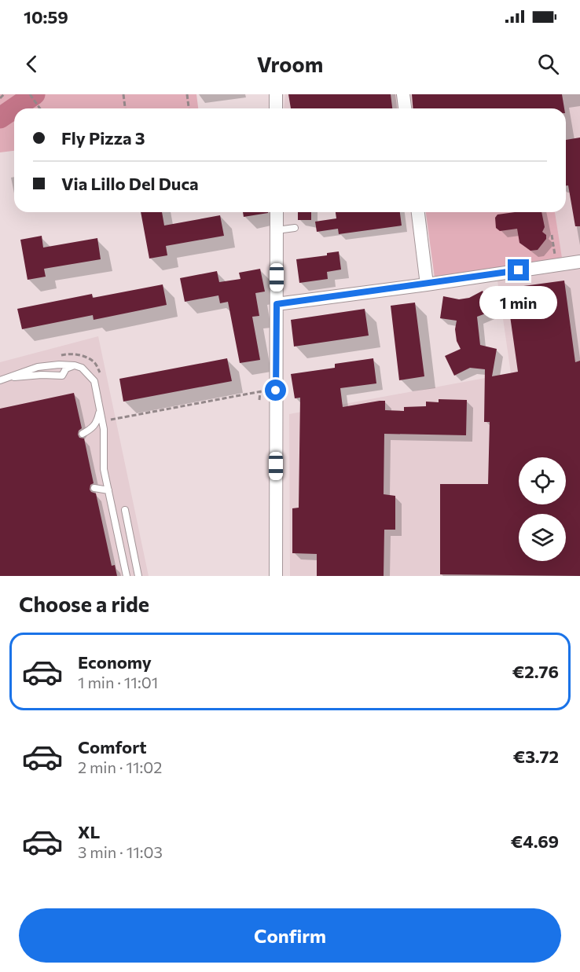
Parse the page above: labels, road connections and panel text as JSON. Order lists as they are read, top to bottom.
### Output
{
  "page": {
    "status": "10:59",
    "header": "Vroom",
    "banner": ["Fly Pizza 3", "Via Lillo Del Duca"],
    "bubble": "1 min",
    "heading": "Choose a ride",
    "list": [
      {
        "name": "Economy",
        "note": "1 min · 11:01",
        "value": "€2.76"
      },
      {
        "name": "Comfort",
        "note": "2 min · 11:02",
        "value": "€3.72"
      },
      {
        "name": "XL",
        "note": "3 min · 11:03",
        "value": "€4.69"
      }
    ],
    "buttons": "Confirm"
  }
}
